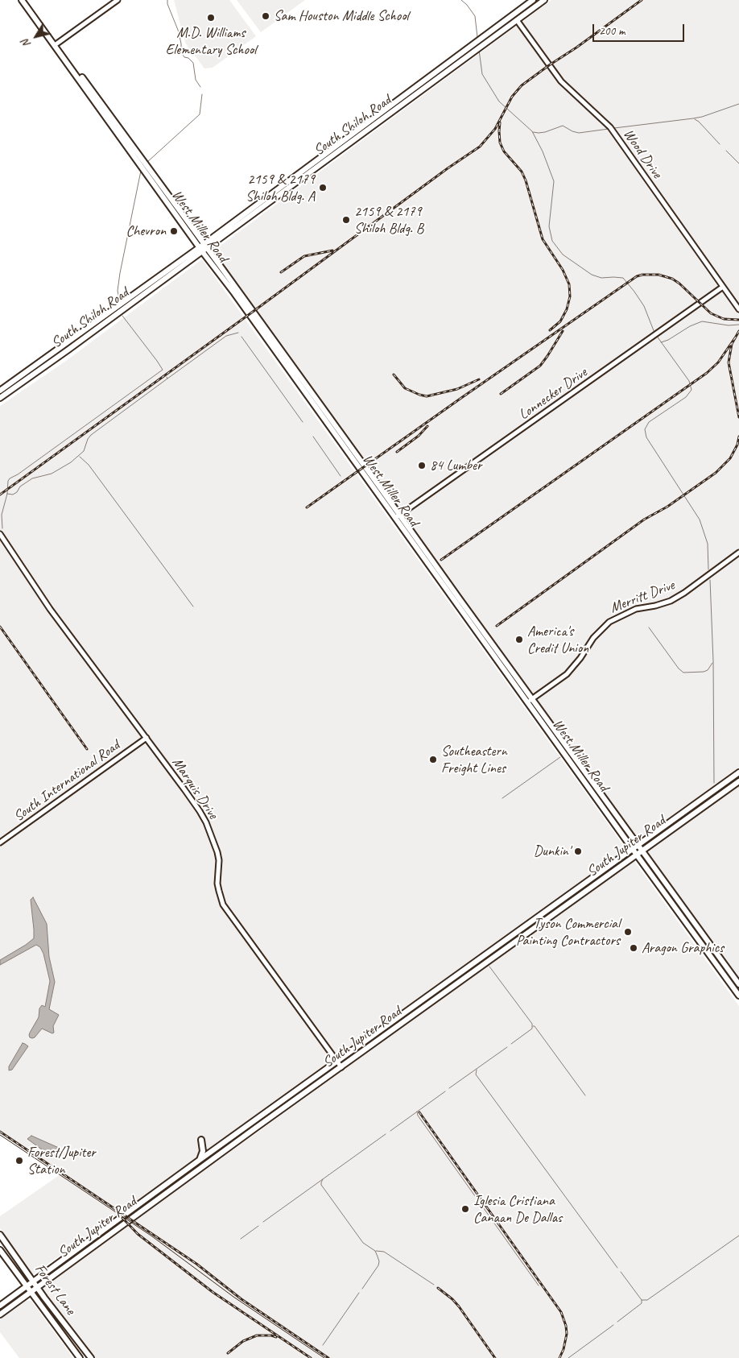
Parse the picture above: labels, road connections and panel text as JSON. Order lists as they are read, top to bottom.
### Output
{
  "streets": {
    "main road": [
      "South Shiloh Road",
      "West Miller Road",
      "South Jupiter Road",
      "Forest Lane"
    ],
    "street": [
      "Wood Drive",
      "Lonnecker Drive",
      "Merritt Drive",
      "South International Road",
      "Marquis Drive"
    ]
  },
  "crossings": [
    ["South Shiloh Road", "Wood Drive"],
    ["South Shiloh Road", "West Miller Road"],
    ["Wood Drive", "Lonnecker Drive"],
    ["West Miller Road", "Lonnecker Drive"],
    ["West Miller Road", "Merritt Drive"],
    ["West Miller Road", "South Jupiter Road"],
    ["South International Road", "Marquis Drive"],
    ["Marquis Drive", "South Jupiter Road"],
    ["South Jupiter Road", "Forest Lane"]
  ],
  "places": [
    "Sam Houston Middle School",
    "M.D. Williams Elementary School",
    "2159 & 2179 Shiloh Bldg. A",
    "2159 & 2179 Shiloh Bldg. B",
    "Chevron",
    "84 Lumber",
    "America's Credit Union",
    "Southeastern Freight Lines",
    "Dunkin'",
    "Tyson Commercial Painting Contractors",
    "Aragon Graphics",
    "Forest/Jupiter Station",
    "Iglesia Cristiana Canaan De Dallas"
  ],
  "scale_bar": "200 m",
  "north": "bottom left"
}
